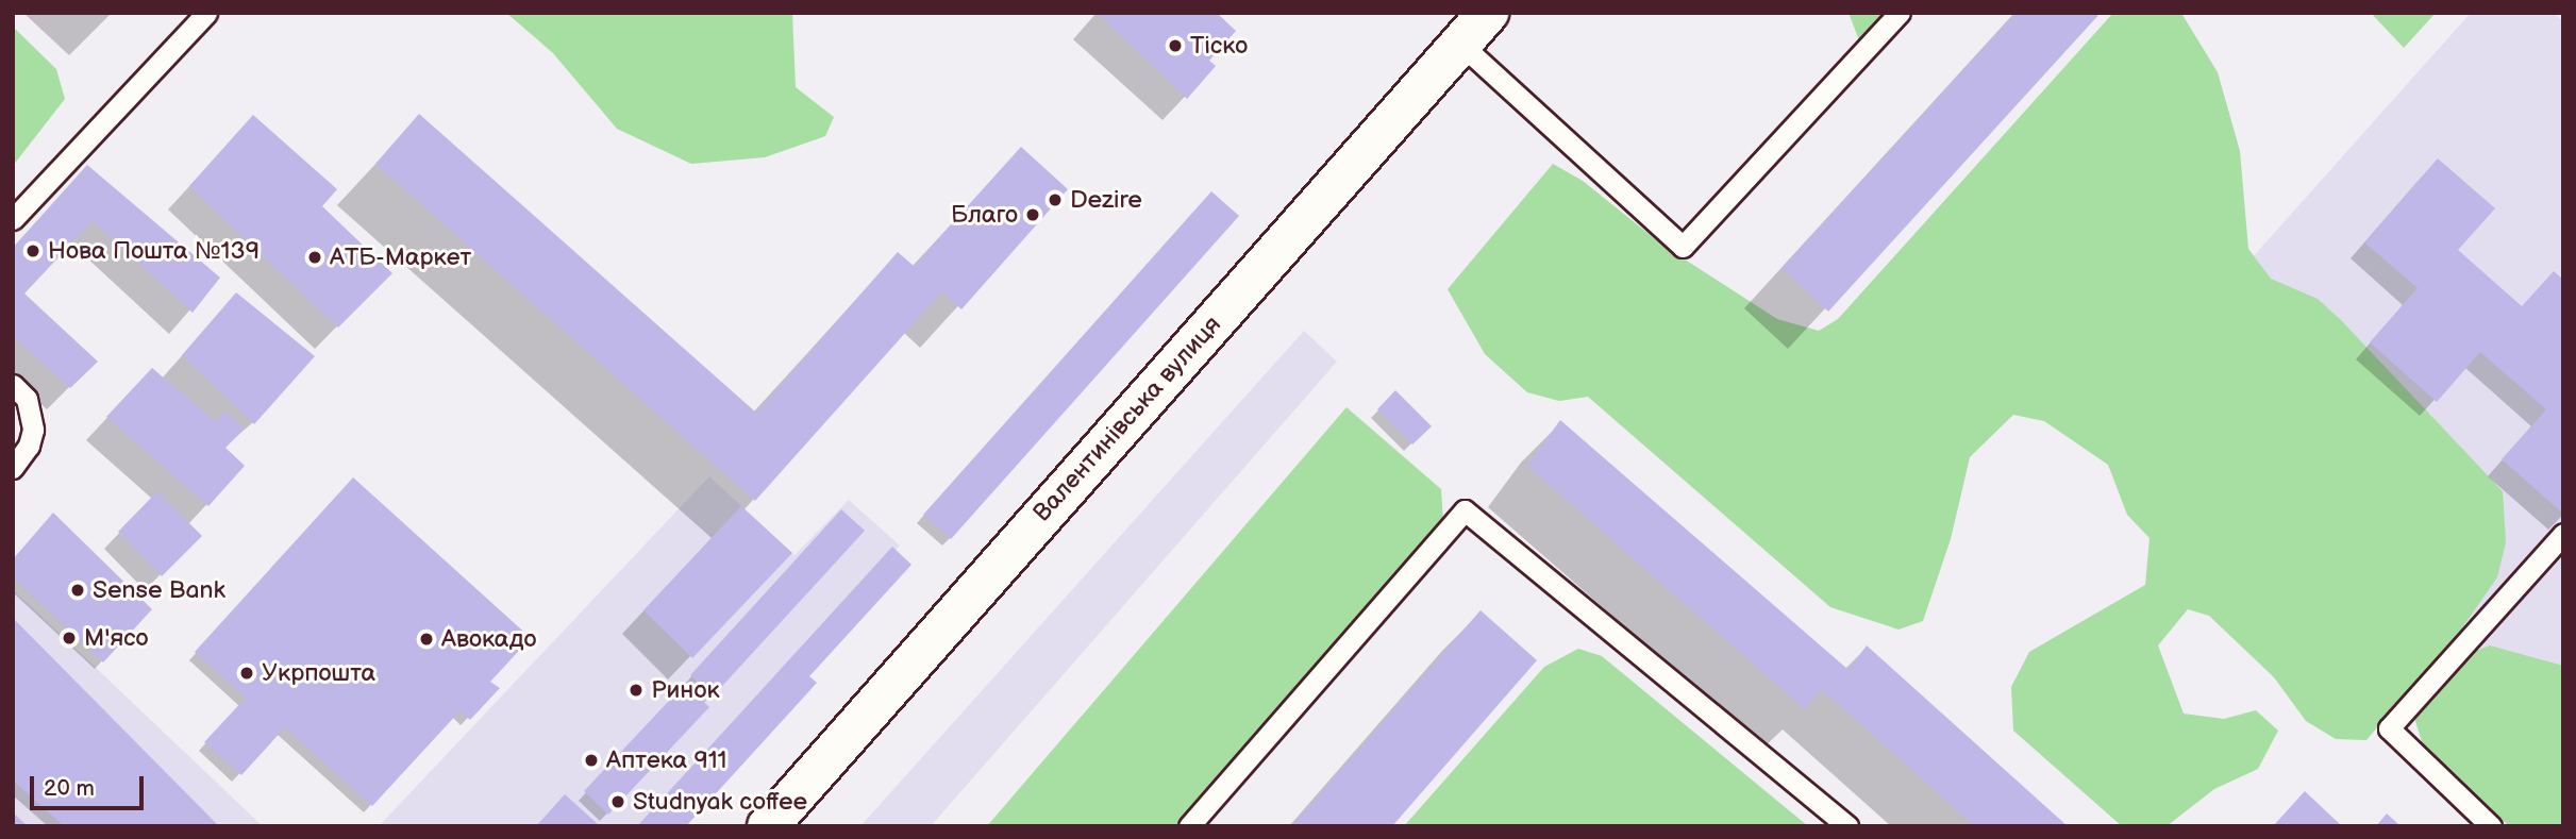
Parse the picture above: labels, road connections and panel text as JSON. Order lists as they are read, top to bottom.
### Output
{
  "streets": {
    "street": ["Валентинівська вулиця"]
  },
  "places": [
    "Тіско",
    "Dezire",
    "Благо",
    "Нова Пошта №139",
    "АТБ-Маркет",
    "Sense Bank",
    "М'ясо",
    "Авокадо",
    "Укрпошта",
    "Ринок",
    "Аптека 911",
    "Studnyak coffee"
  ],
  "scale_bar": "20 m"
}
